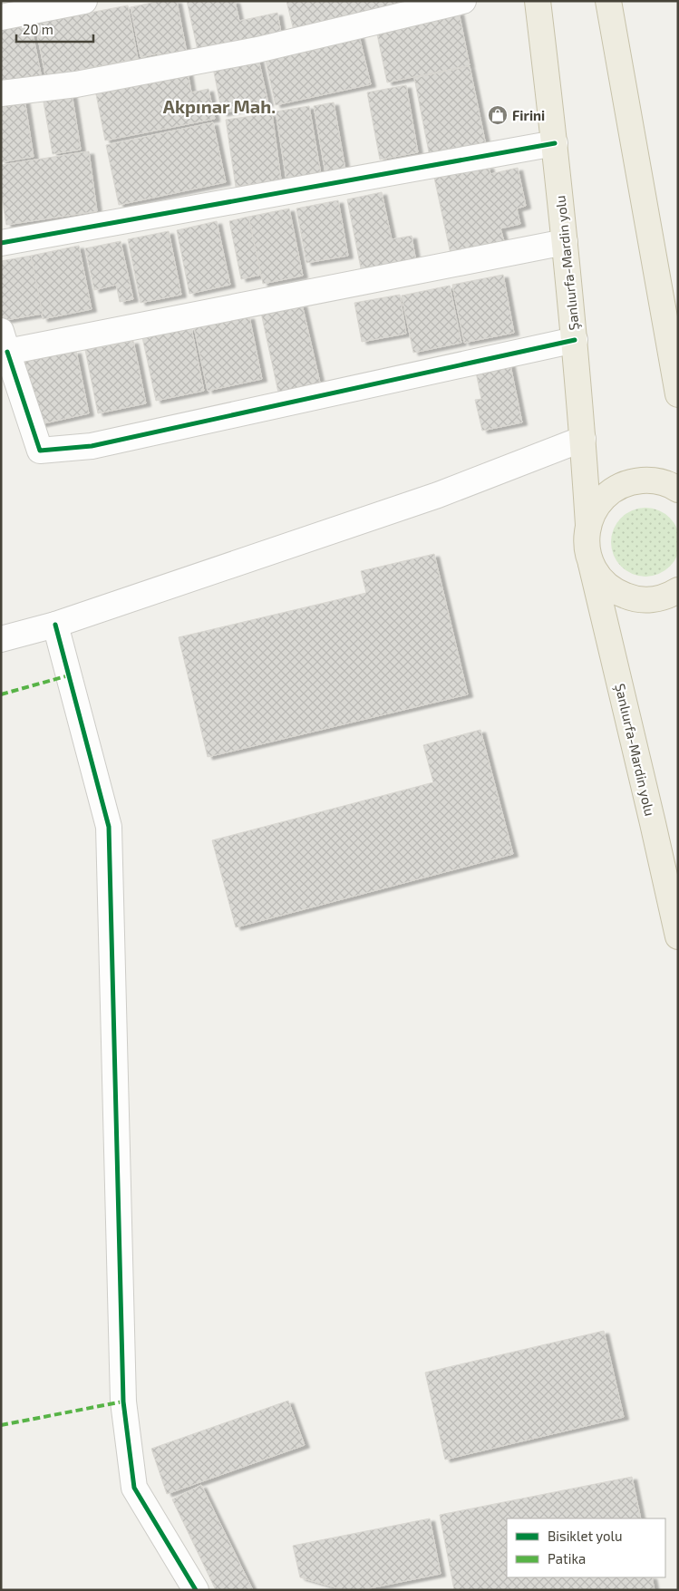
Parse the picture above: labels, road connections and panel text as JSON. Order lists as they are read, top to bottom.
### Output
{
  "streets": {
    "highway": ["Şanlıurfa-Mardin yolu"]
  },
  "districts": ["Akpınar Mah."],
  "places": {
    "shop": ["Firini"]
  },
  "legend": ["Bisiklet yolu", "Patika"],
  "scale_bar": "20 m"
}
